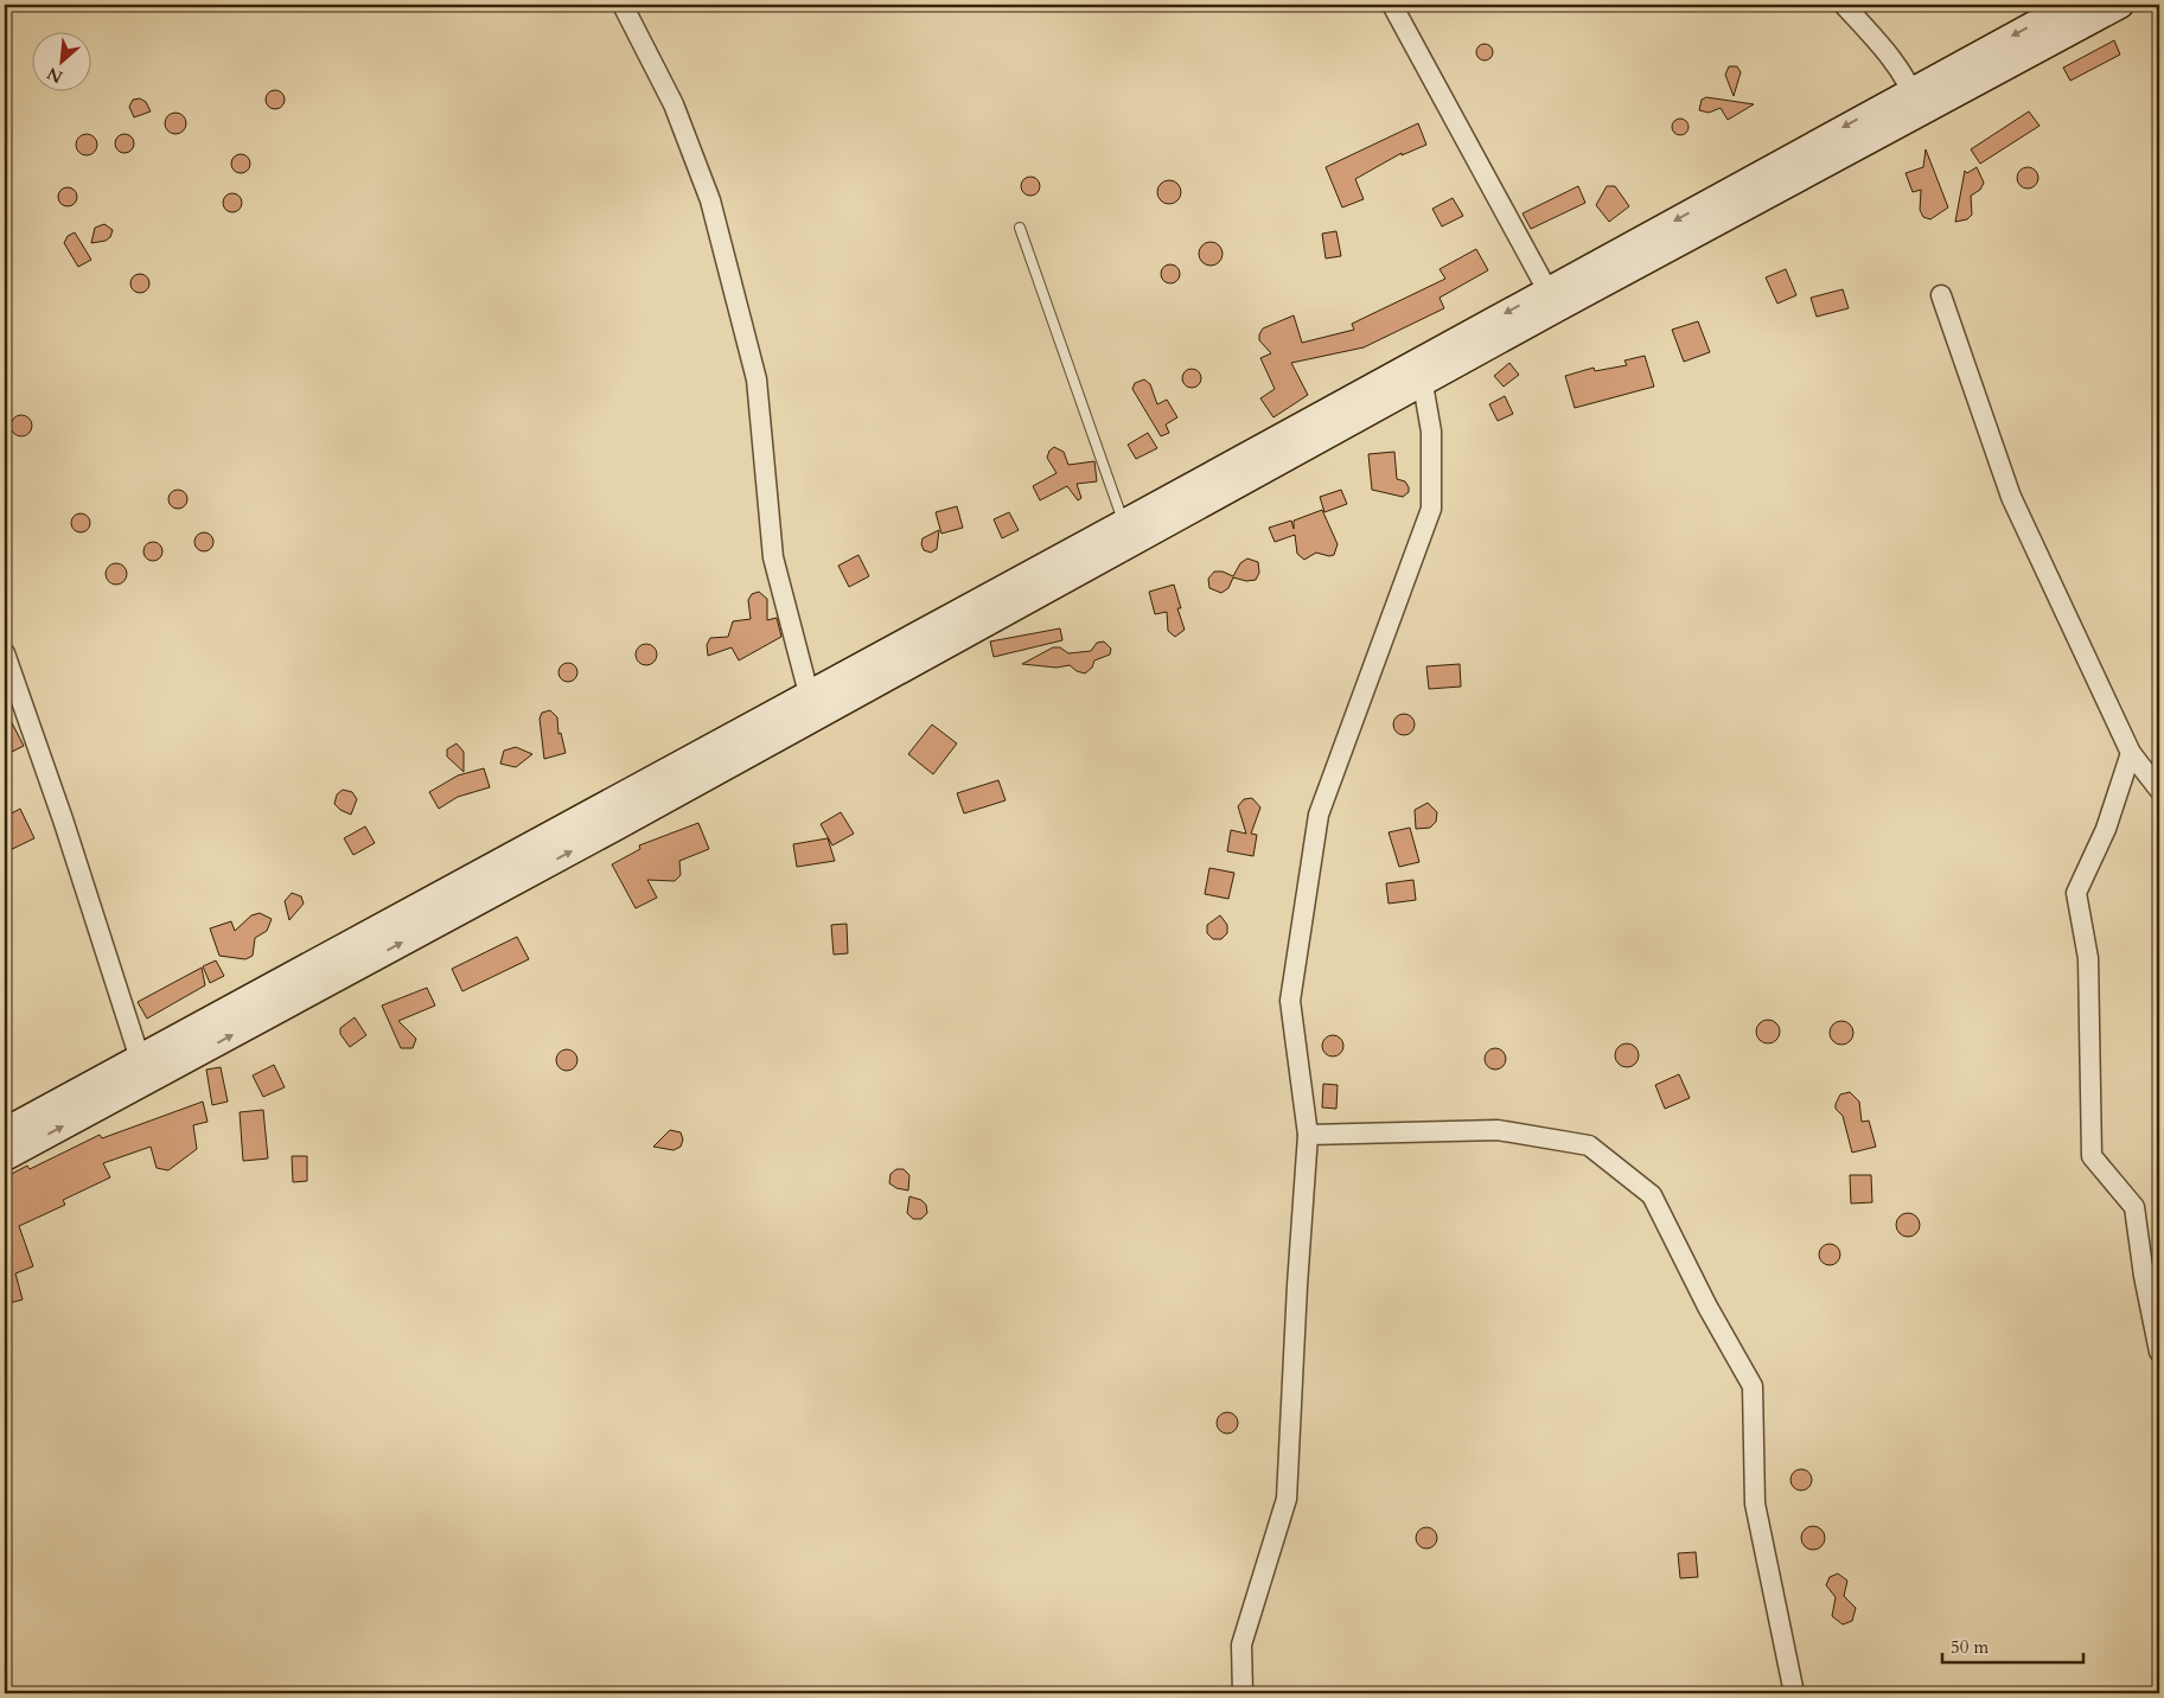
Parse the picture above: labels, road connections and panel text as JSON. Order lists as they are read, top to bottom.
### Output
{
  "scale_bar": "50 m",
  "north": "bottom left"
}
